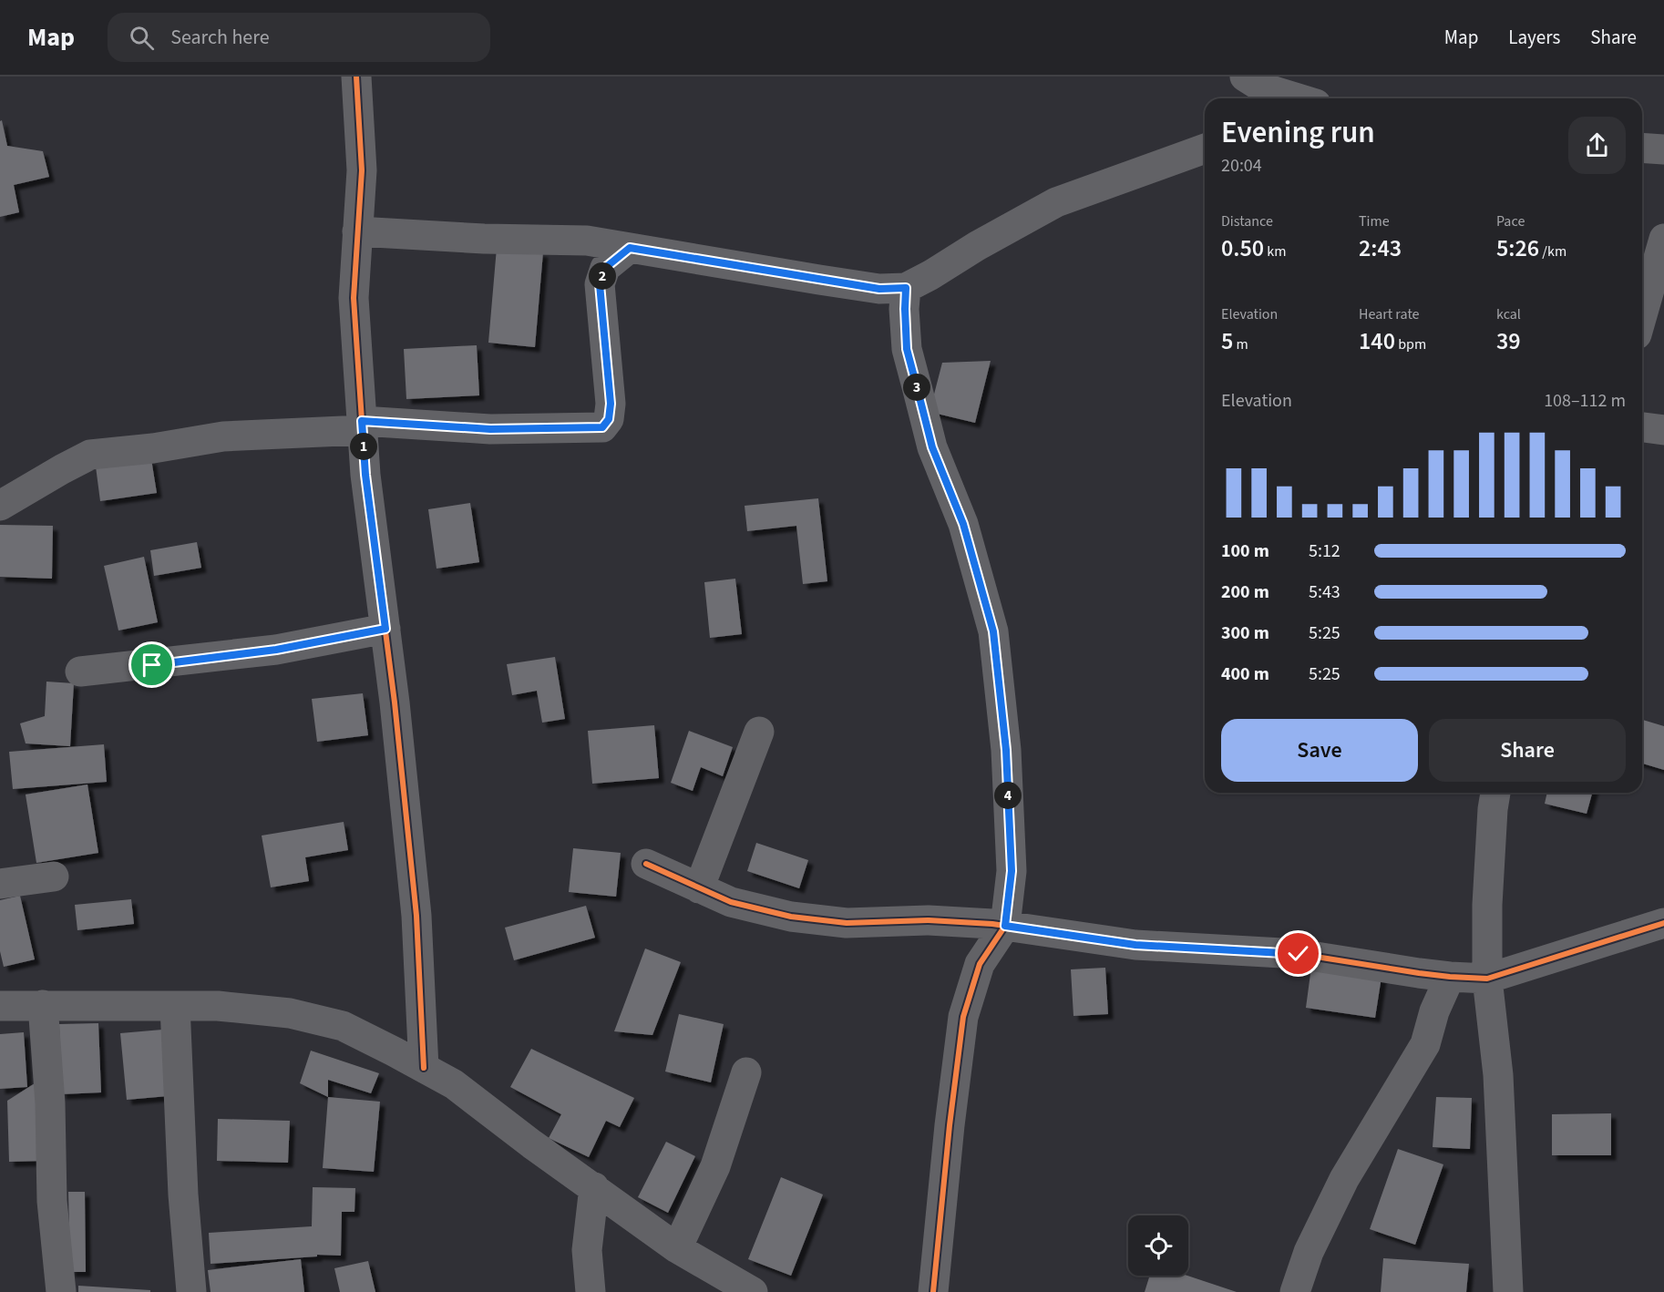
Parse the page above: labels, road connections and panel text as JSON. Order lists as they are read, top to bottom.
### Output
{
  "page": {
    "header": "Map",
    "search": "Search here",
    "nav": ["Map", "Layers", "Share"],
    "heading": ["Evening run", "20:04"],
    "stats": [
      ["Distance", "0.50 km"],
      ["Time", "2:43"],
      ["Pace", "5:26 /km"],
      ["Elevation", "5 m"],
      ["Heart rate", "140 bpm"],
      ["kcal", "39"]
    ],
    "pins": [
      "2",
      "3",
      "1",
      "4"
    ],
    "chart": ["Elevation", "108–112 m"],
    "list": [
      {
        "name": "100 m",
        "note": "5:12"
      },
      {
        "name": "200 m",
        "note": "5:43"
      },
      {
        "name": "300 m",
        "note": "5:25"
      },
      {
        "name": "400 m",
        "note": "5:25"
      }
    ],
    "buttons": ["Save", "Share"]
  }
}
